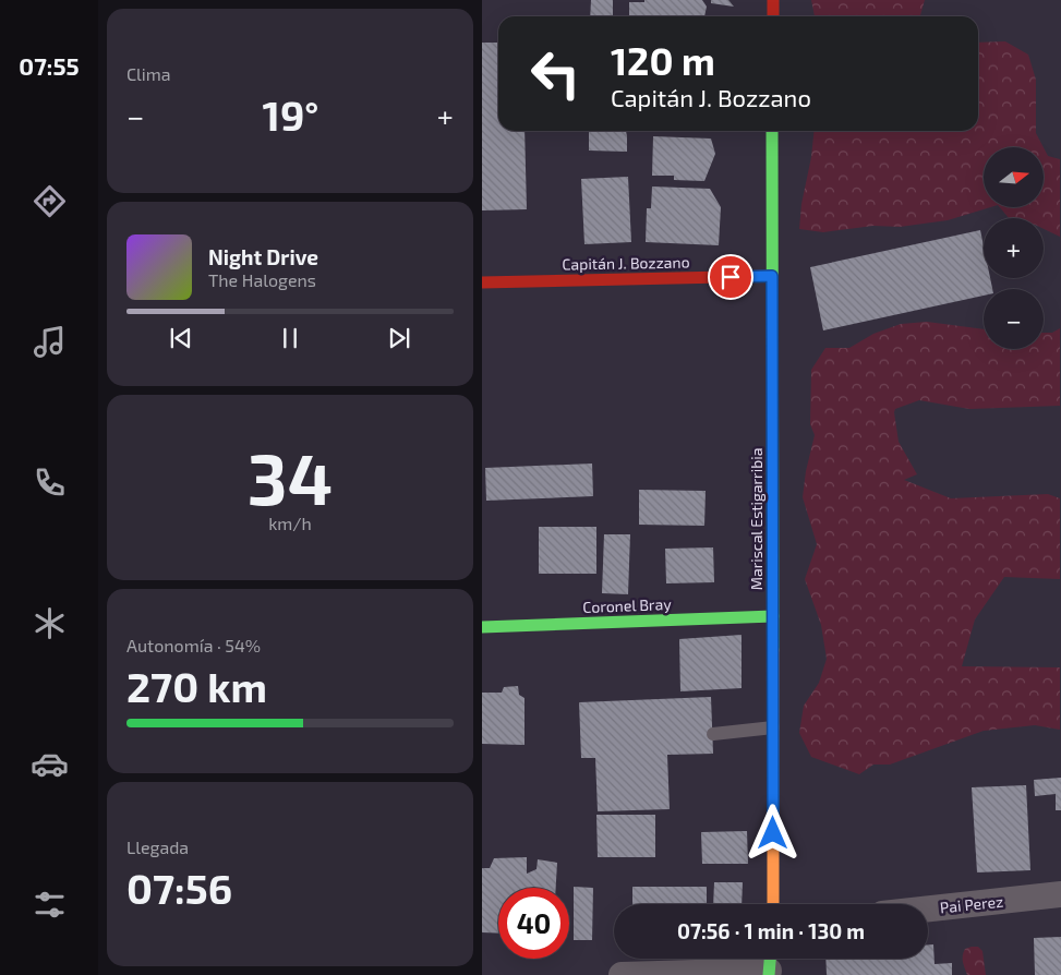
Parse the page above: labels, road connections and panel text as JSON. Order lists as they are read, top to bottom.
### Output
{
  "streets": {
    "street": [
      "Capitán J. Bozzano",
      "Mariscal Estigarribia",
      "Coronel Bray",
      "Pai Perez"
    ]
  },
  "crossings": [
    ["Capitán J. Bozzano", "Mariscal Estigarribia"],
    ["Mariscal Estigarribia", "Coronel Bray"]
  ],
  "north": "right",
  "page": {
    "tabs": "07:55",
    "tile": [
      "Clima",
      ["34", "km/h"],
      ["Autonomía · 54%", "270 km"],
      ["Llegada", "07:56"]
    ],
    "turn": ["120 m", "Capitán J. Bozzano"],
    "heat": ["−", "19°", "+"],
    "map_buttons": ["+", "−"],
    "song": ["Night Drive", "The Halogens"],
    "limit": "40",
    "trip": "07:56 · 1 min · 130 m"
  }
}
